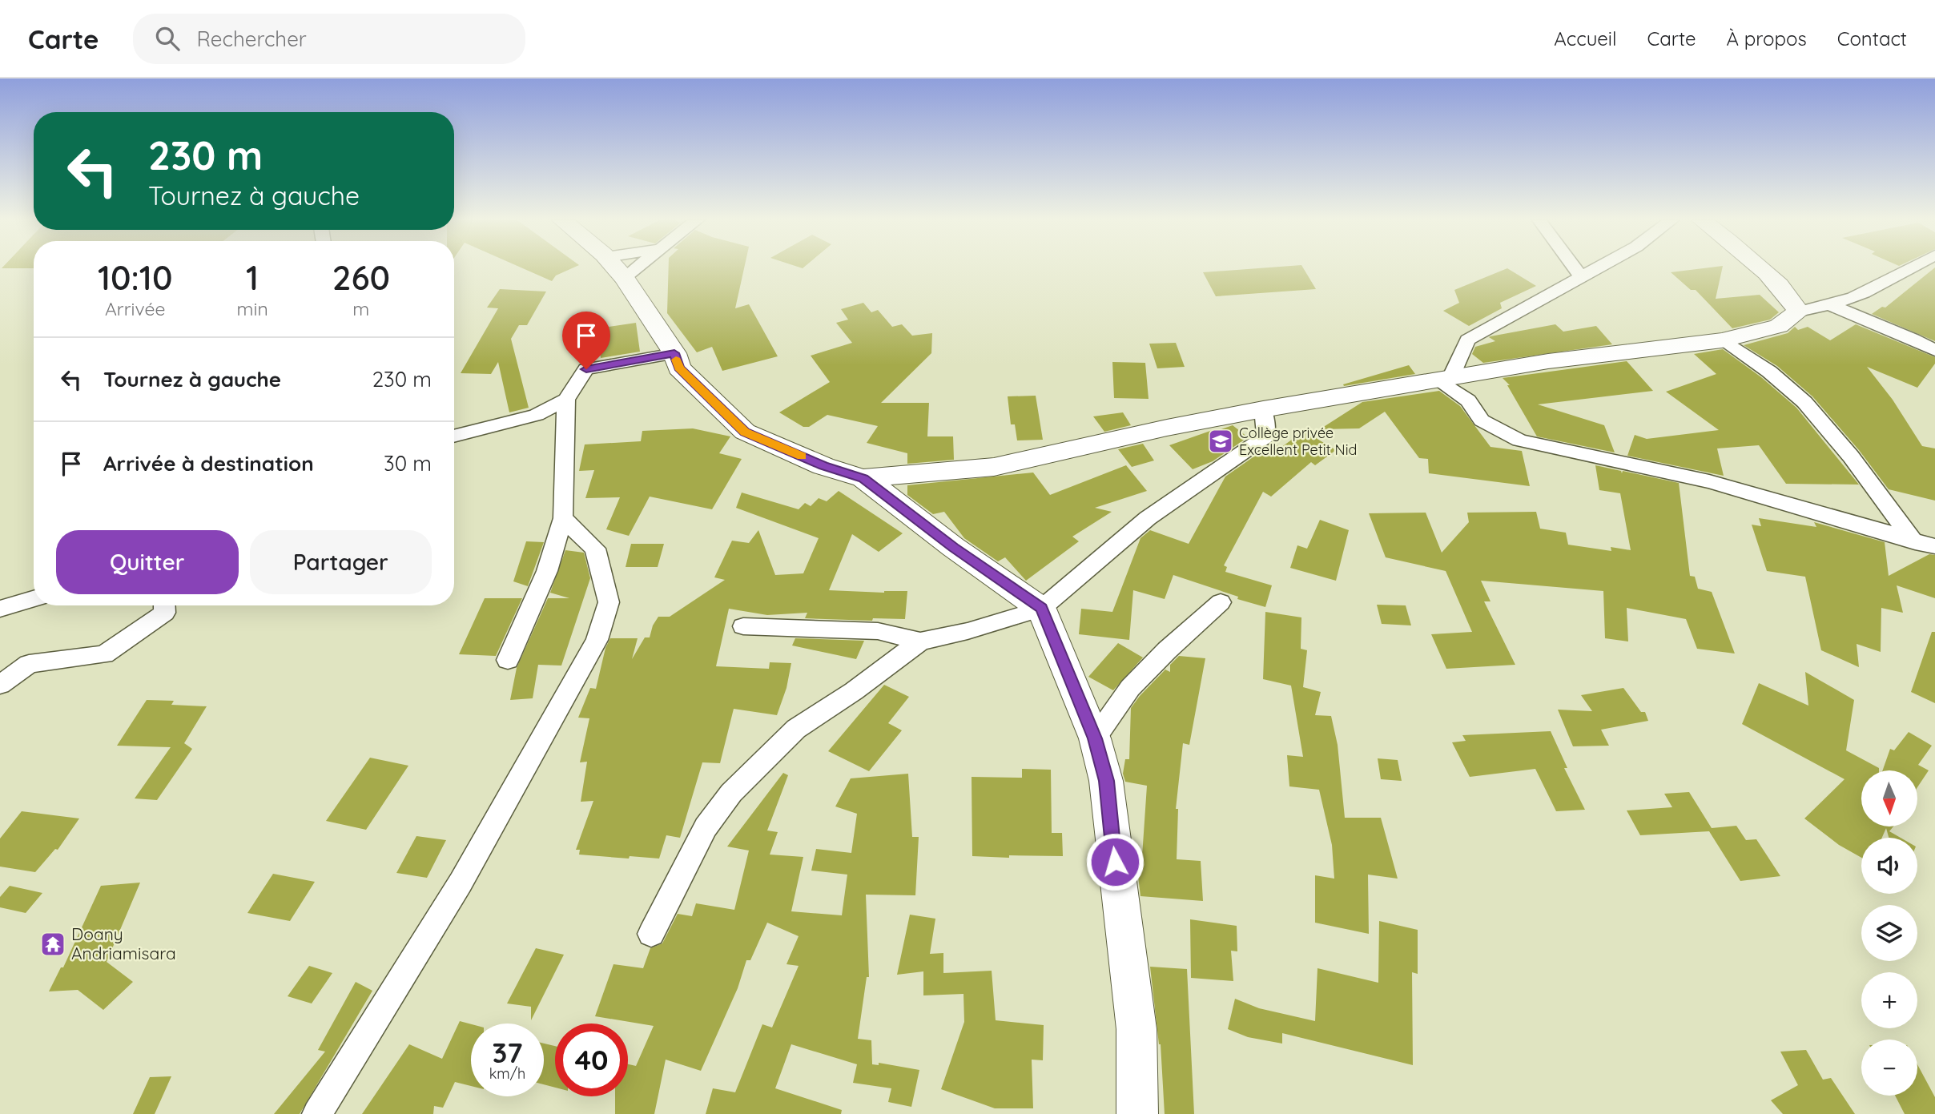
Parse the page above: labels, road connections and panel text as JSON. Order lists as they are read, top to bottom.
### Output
{
  "places": {
    "school or university": ["Collège privée Excellent Petit Nid"],
    "temple": ["Doany Andriamisara"]
  },
  "north": "bottom",
  "page": {
    "header": "Carte",
    "search": "Rechercher",
    "nav": [
      "Accueil",
      "Carte",
      "À propos",
      "Contact"
    ],
    "turn": ["230 m", "Tournez à gauche"],
    "eta": [
      "10:10",
      "Arrivée",
      "1",
      "min",
      "260",
      "m"
    ],
    "list": [
      {
        "name": "Tournez à gauche",
        "value": "230 m"
      },
      {
        "name": "Arrivée à destination",
        "value": "30 m"
      }
    ],
    "buttons": ["Quitter", "Partager"],
    "map_buttons": ["+", "−"],
    "speed": "37 km/h",
    "limit": "40"
  }
}
